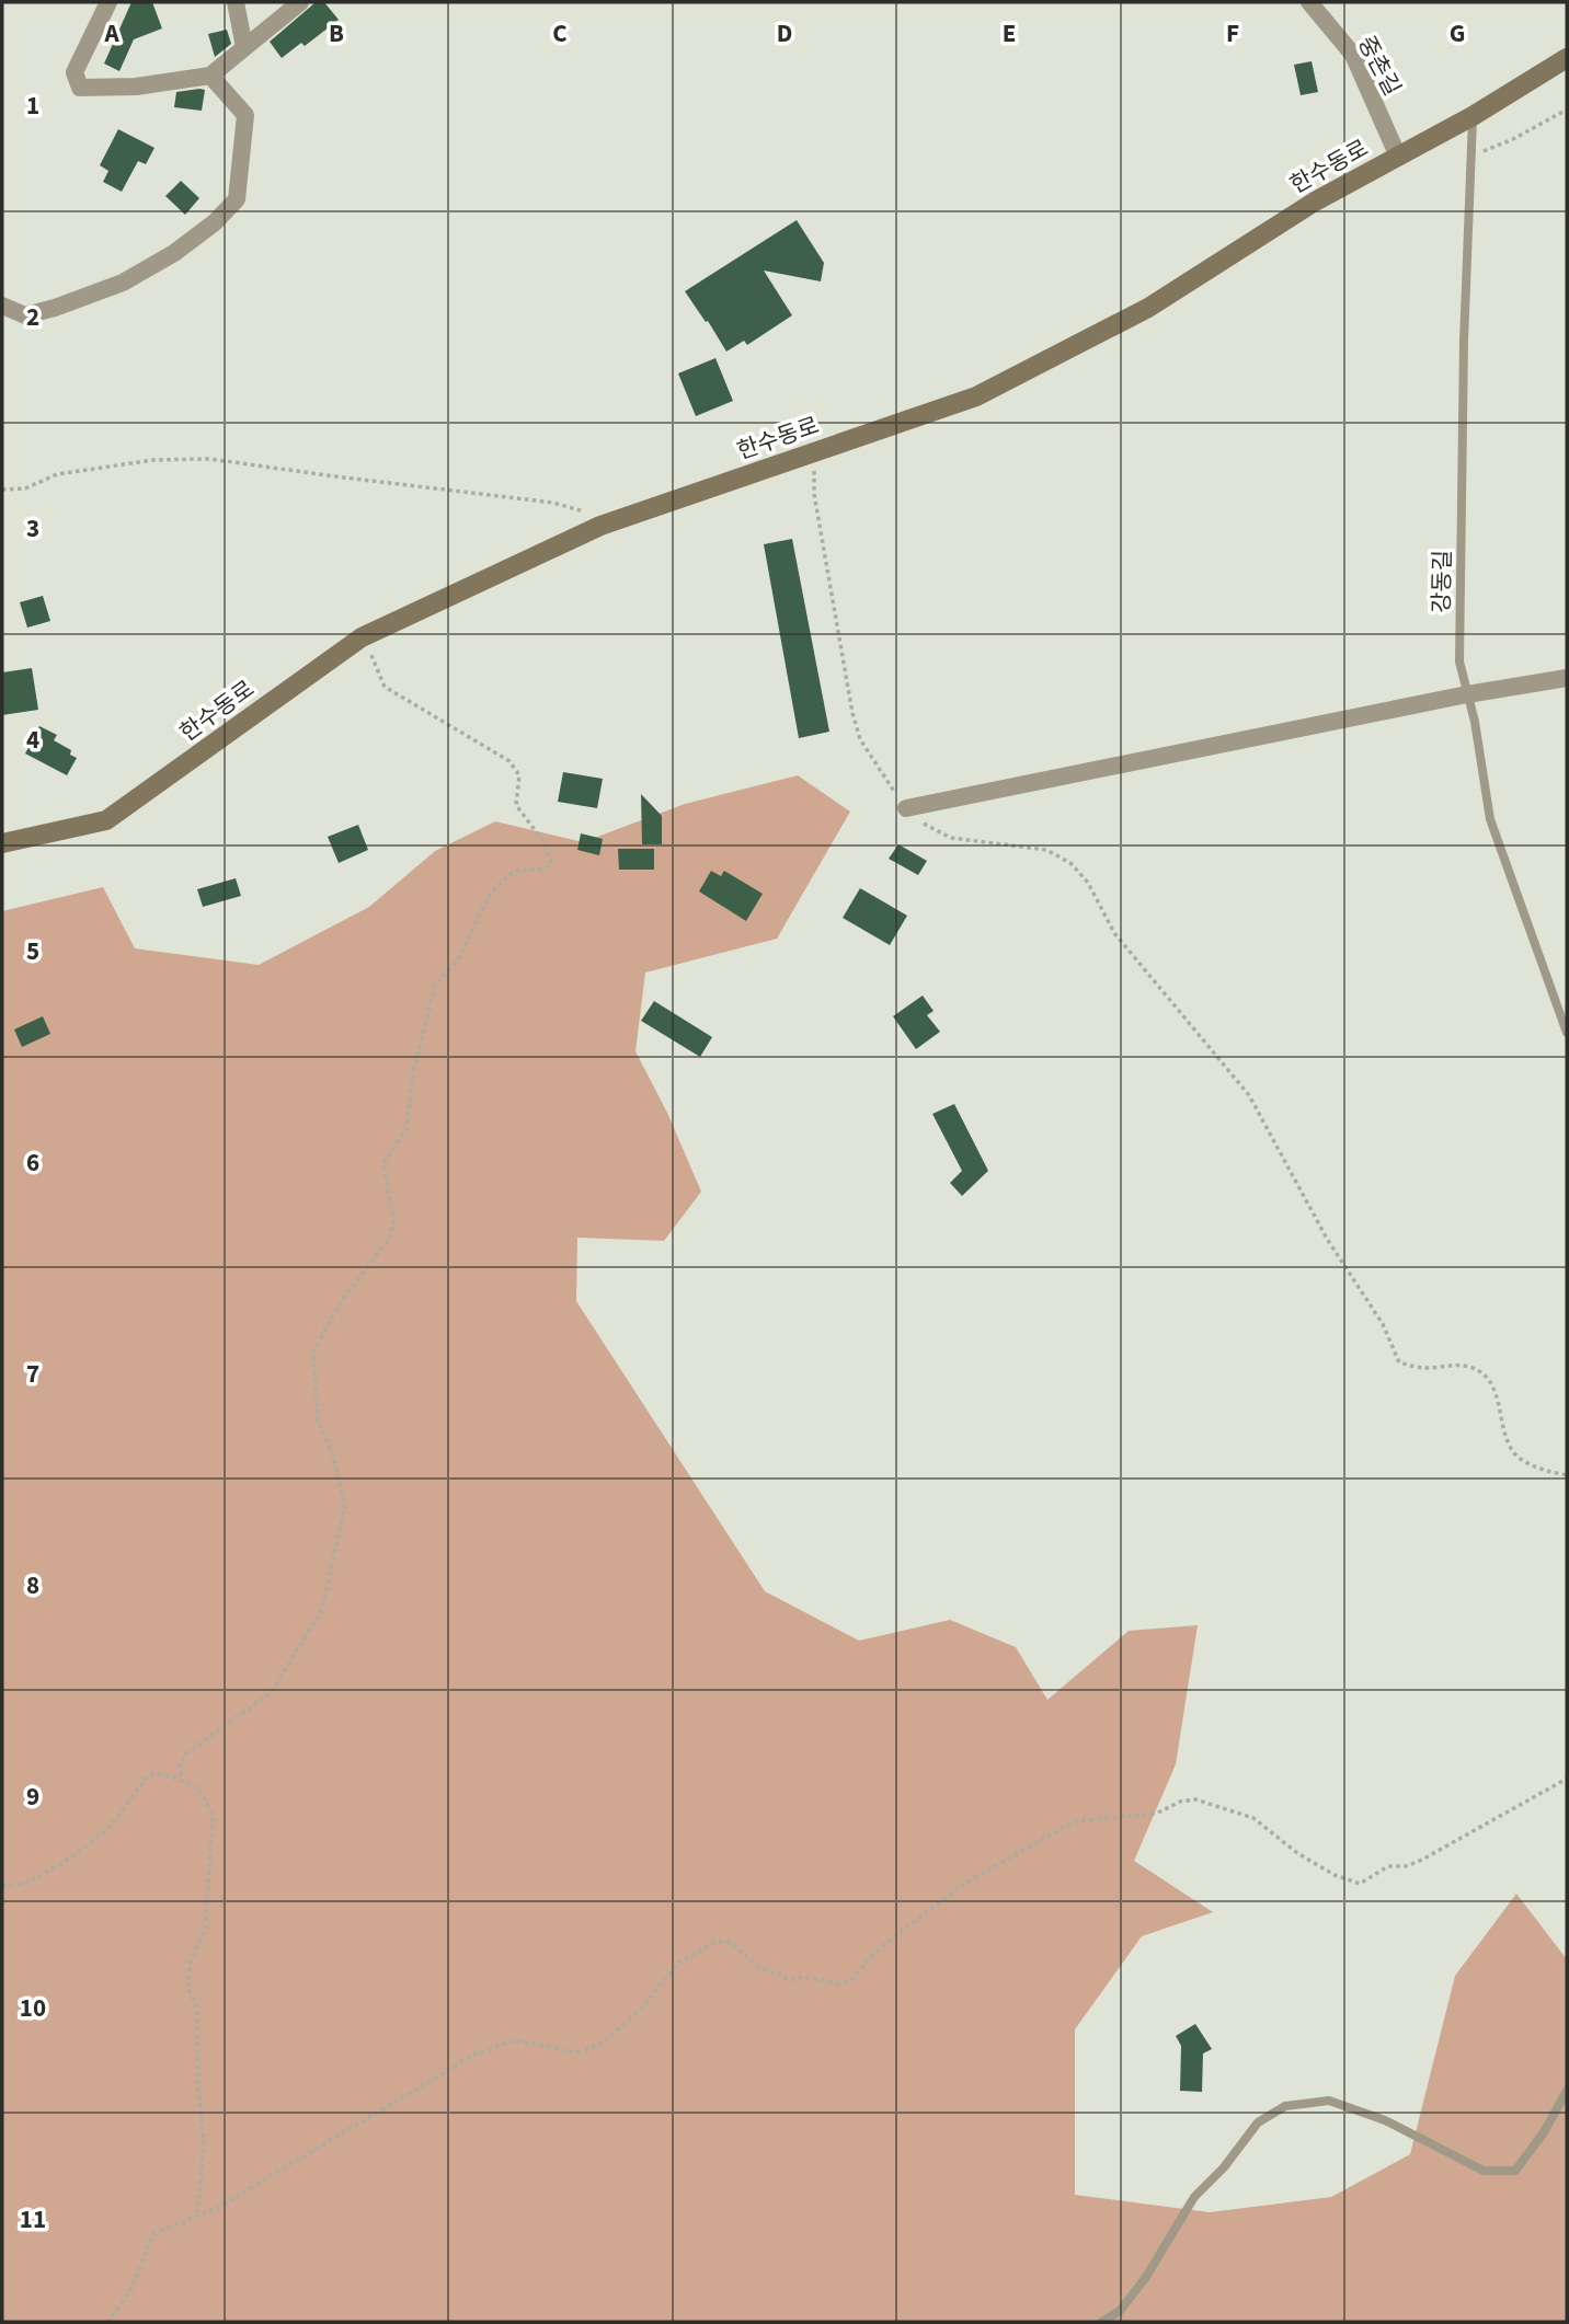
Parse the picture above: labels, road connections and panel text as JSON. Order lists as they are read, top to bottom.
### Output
{
  "streets": {
    "street": ["중촌길", "한수동로"],
    "lane": ["강동길"]
  },
  "crossings": [
    ["중촌길", "한수동로"],
    ["한수동로", "강동길"]
  ],
  "grid": {
    "columns": [
      "A",
      "B",
      "C",
      "D",
      "E",
      "F",
      "G"
    ],
    "rows": [
      "1",
      "2",
      "3",
      "4",
      "5",
      "6",
      "7",
      "8",
      "9",
      "10",
      "11"
    ]
  }
}
